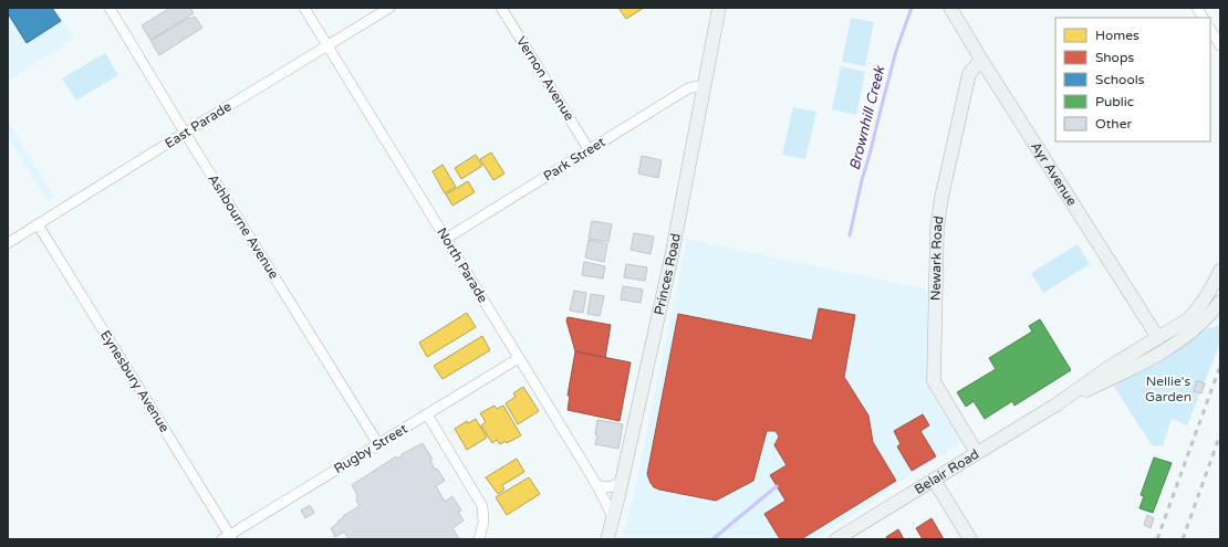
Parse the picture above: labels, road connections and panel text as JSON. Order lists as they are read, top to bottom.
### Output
{
  "streets": {
    "street": [
      "Vernon Avenue",
      "East Parade",
      "Park Street",
      "Ayr Avenue",
      "Ashbourne Avenue",
      "Newark Road",
      "North Parade",
      "Princes Road",
      "Eynesbury Avenue",
      "Rugby Street",
      "Belair Road"
    ]
  },
  "crossings": [
    ["Vernon Avenue", "Park Street"],
    ["East Parade", "Ashbourne Avenue"],
    ["East Parade", "North Parade"],
    ["East Parade", "Eynesbury Avenue"],
    ["Park Street", "North Parade"],
    ["Park Street", "Princes Road"],
    ["Ayr Avenue", "Newark Road"],
    ["Ayr Avenue", "Belair Road"],
    ["Ashbourne Avenue", "Rugby Street"],
    ["Newark Road", "Belair Road"],
    ["North Parade", "Princes Road"],
    ["North Parade", "Rugby Street"],
    ["Eynesbury Avenue", "Rugby Street"]
  ],
  "water": ["Brownhill Creek"],
  "parks": ["Nellie's Garden"],
  "legend": [
    "Homes",
    "Shops",
    "Schools",
    "Public",
    "Other"
  ]
}
